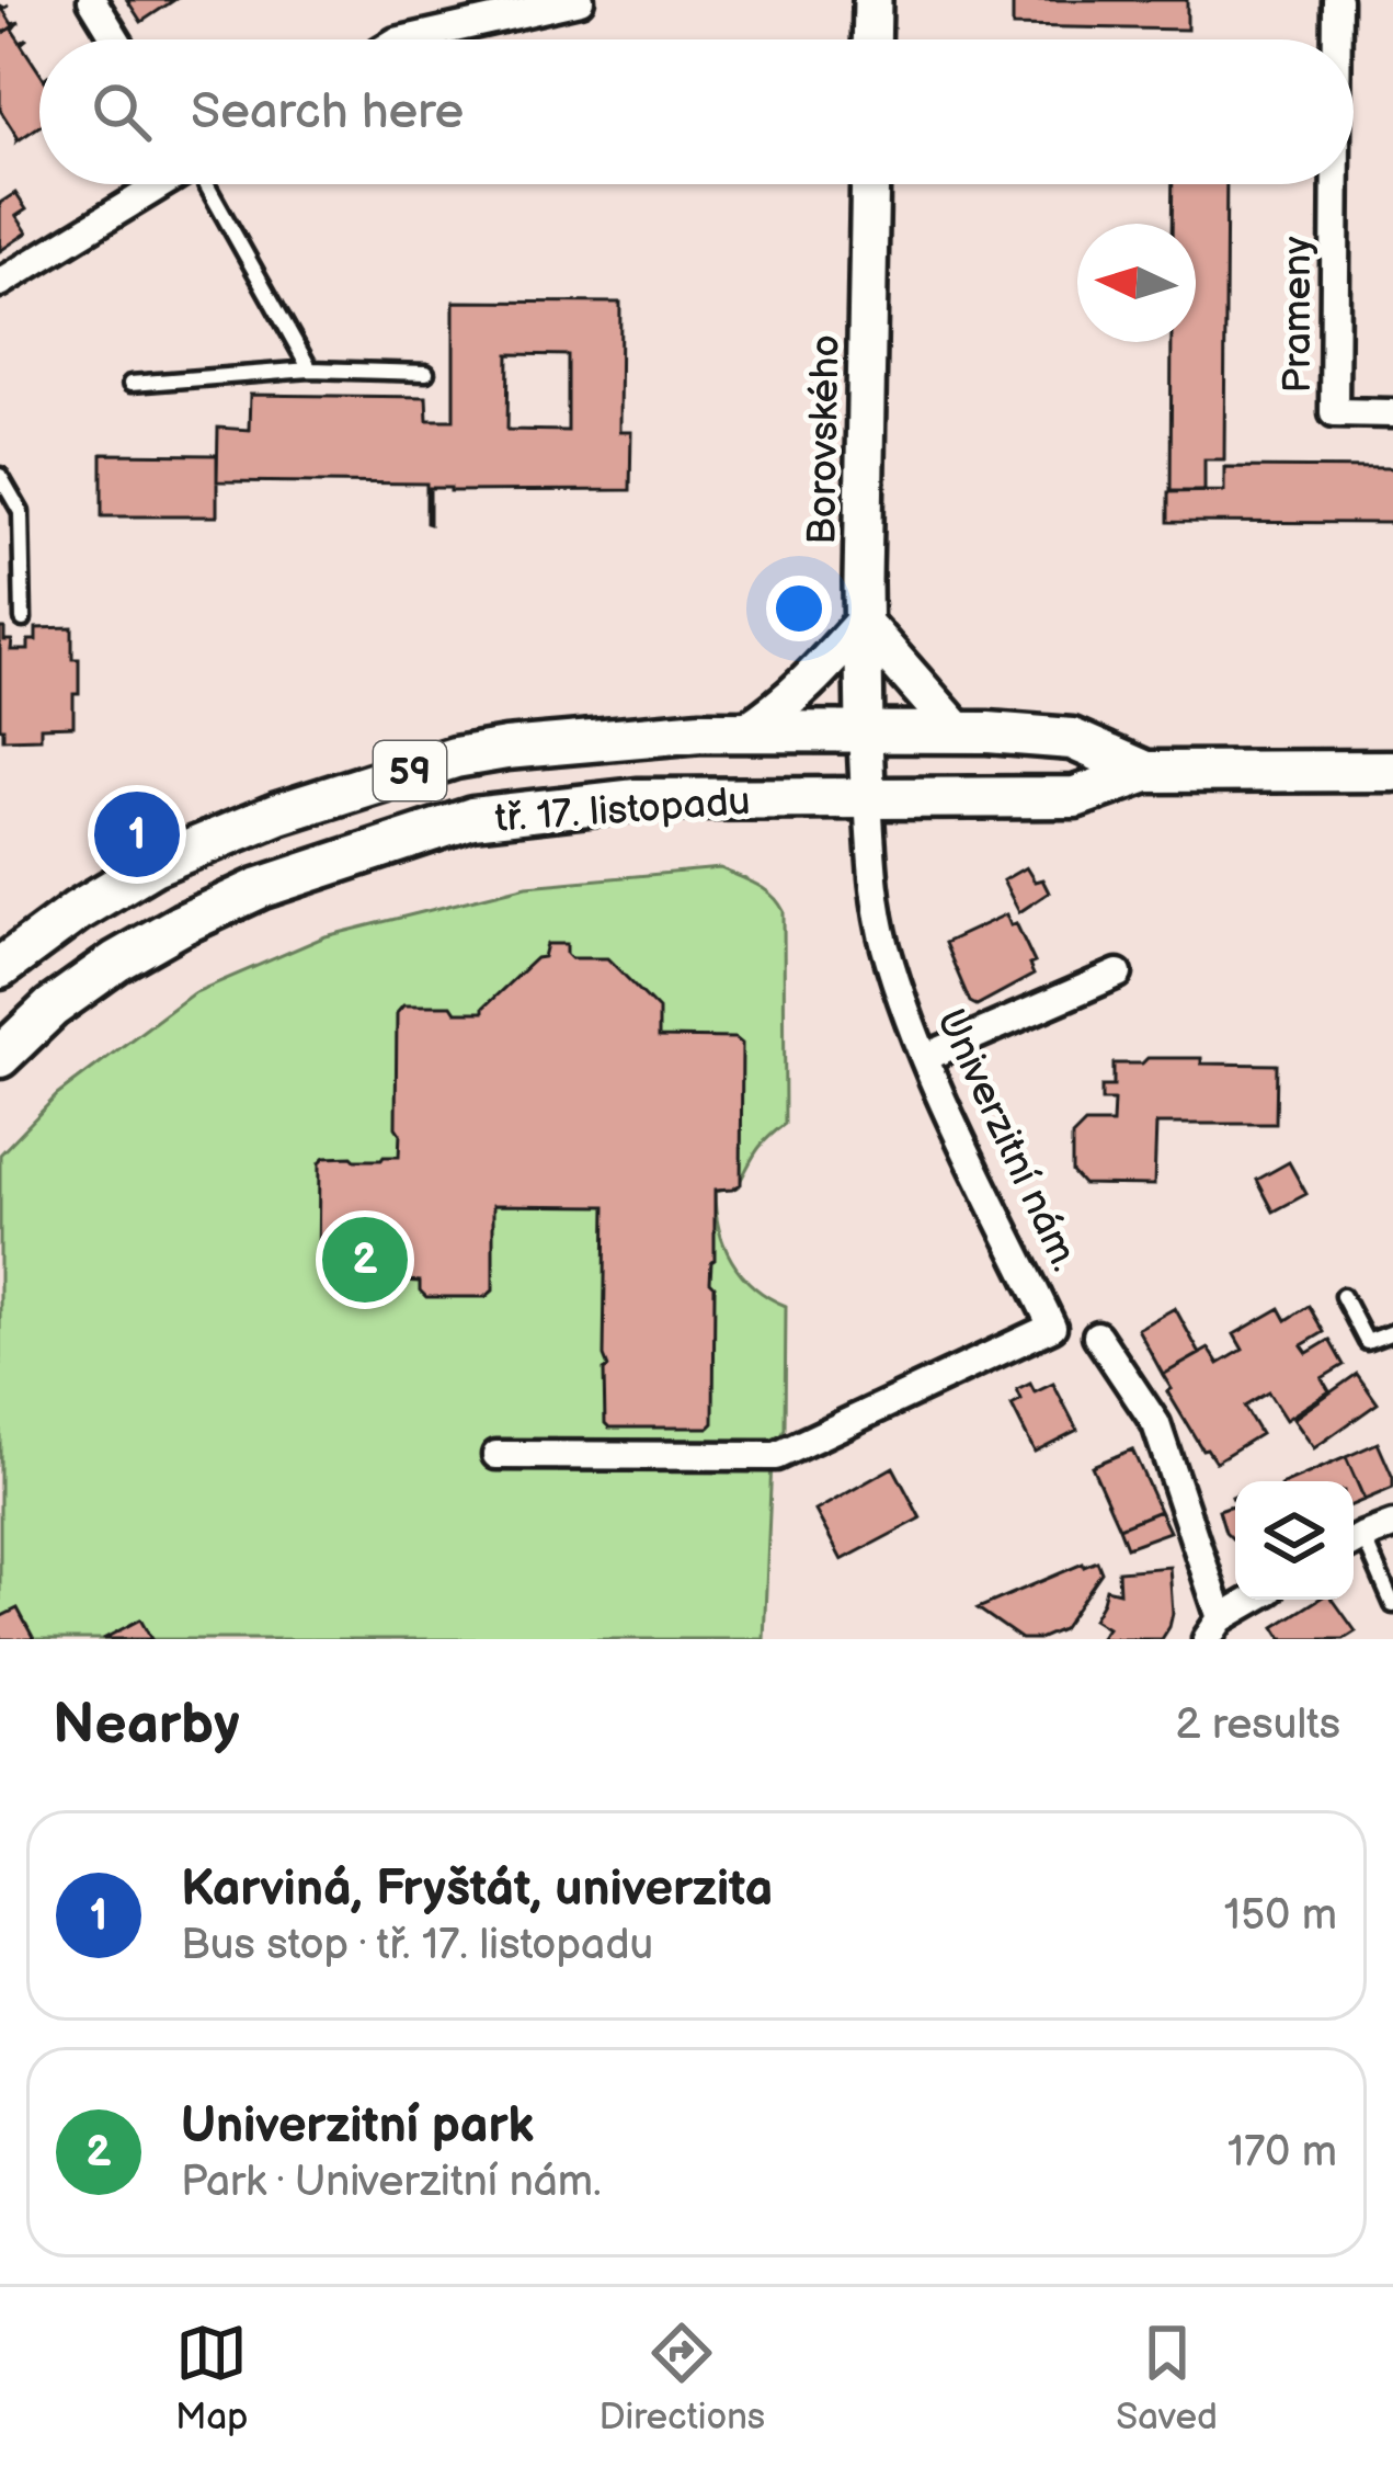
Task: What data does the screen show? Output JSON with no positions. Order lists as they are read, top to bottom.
{
  "streets": {
    "main road": ["Borovského", "59", "tř. 17. listopadu"],
    "street": ["Prameny", "Univerzitní nám."]
  },
  "crossings": [
    ["Borovského", "tř. 17. listopadu"],
    ["Borovského", "Univerzitní nám."],
    ["tř. 17. listopadu", "Univerzitní nám."]
  ],
  "north": "left",
  "page": {
    "search": "Search here",
    "pins": ["1", "2"],
    "heading": ["Nearby", "2 results"],
    "list": [
      {
        "mark": "1",
        "name": "Karviná, Fryštát, univerzita",
        "note": "Bus stop · tř. 17. listopadu",
        "value": "150 m"
      },
      {
        "mark": "2",
        "name": "Univerzitní park",
        "note": "Park · Univerzitní nám.",
        "value": "170 m"
      }
    ],
    "nav": ["Map", "Directions", "Saved"]
  }
}
